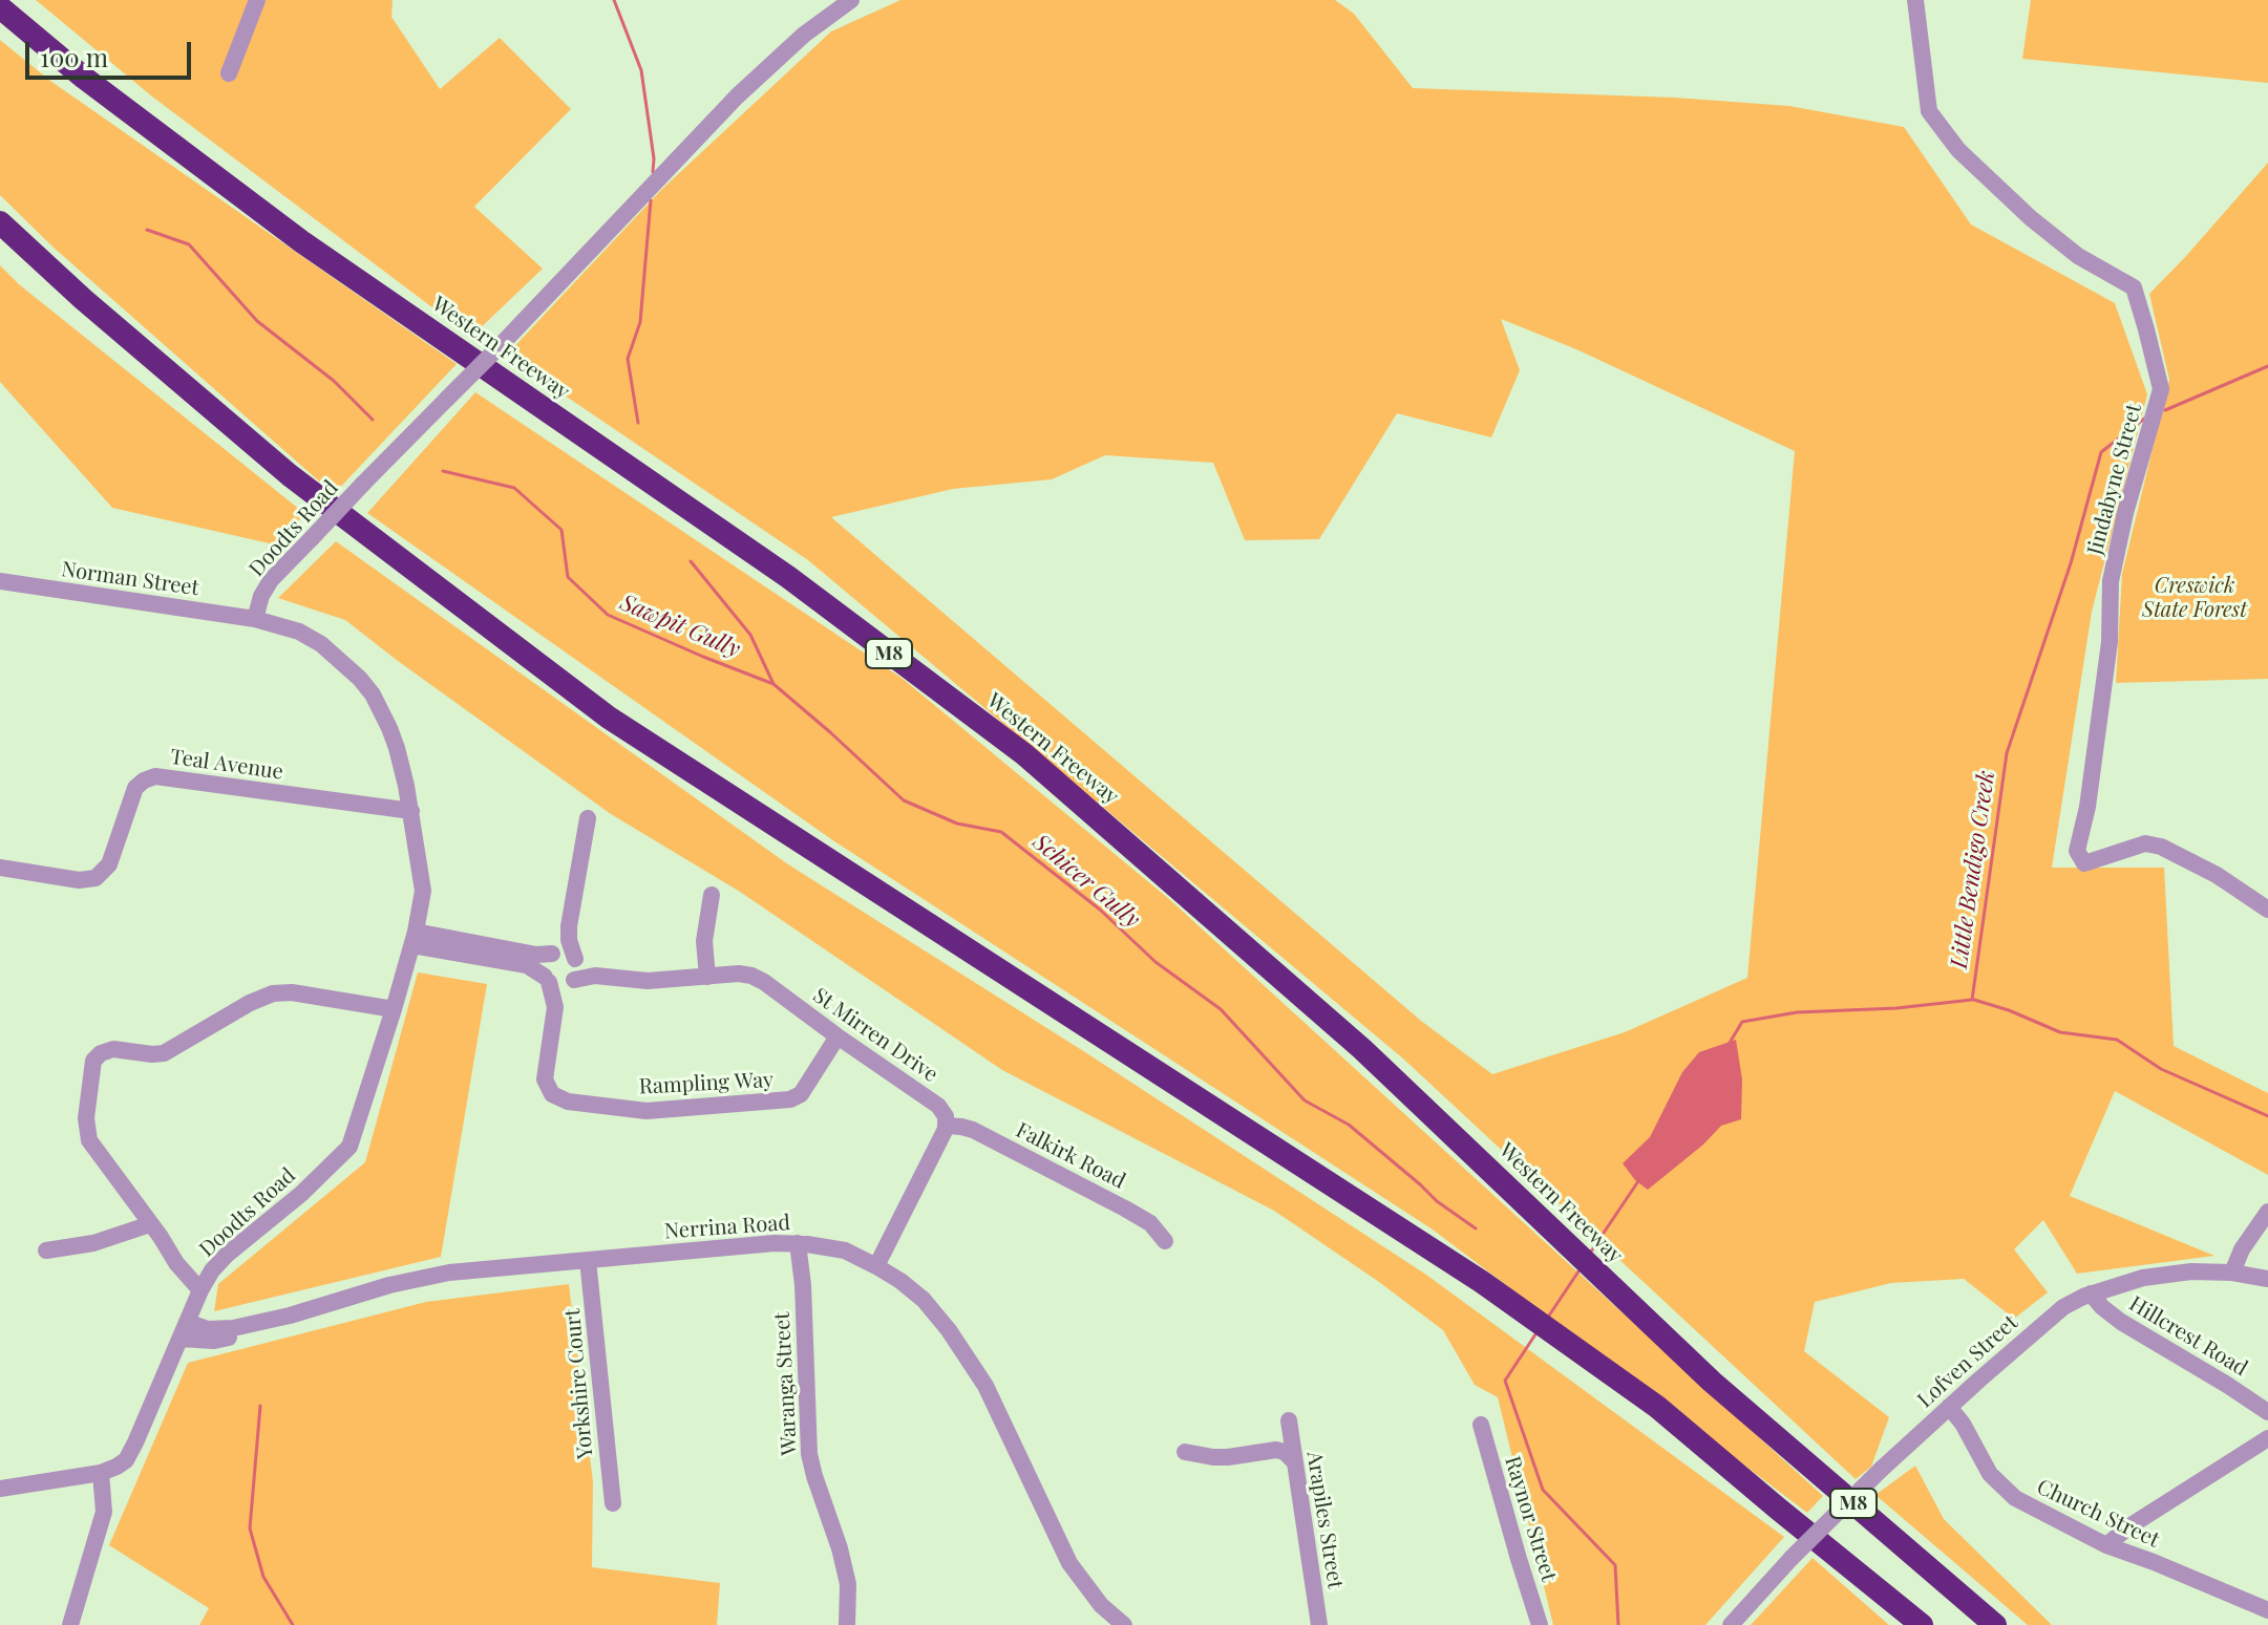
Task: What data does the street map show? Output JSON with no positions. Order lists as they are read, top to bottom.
{
  "streets": {
    "highway": ["Western Freeway", "M8"],
    "street": [
      "Jindabyne Street",
      "Doodts Road",
      "Norman Street",
      "Teal Avenue",
      "St Mirren Drive",
      "Rampling Way",
      "Falkirk Road",
      "Nerrina Road",
      "Hillcrest Road",
      "Lofven Street",
      "Yorkshire Court",
      "Waranga Street",
      "Church Street",
      "Raynor Street",
      "Arapiles Street"
    ]
  },
  "crossings": [
    ["Doodts Road", "Norman Street"],
    ["Doodts Road", "Teal Avenue"],
    ["Doodts Road", "Nerrina Road"],
    ["St Mirren Drive", "Rampling Way"],
    ["St Mirren Drive", "Falkirk Road"],
    ["Nerrina Road", "Yorkshire Court"],
    ["Nerrina Road", "Waranga Street"],
    ["Hillcrest Road", "Lofven Street"],
    ["Lofven Street", "Church Street"]
  ],
  "water": ["Sawpit Gully", "Little Bendigo Creek", "Schicer Gully"],
  "parks": ["Creswick State Forest"],
  "scale_bar": "100 m"
}
